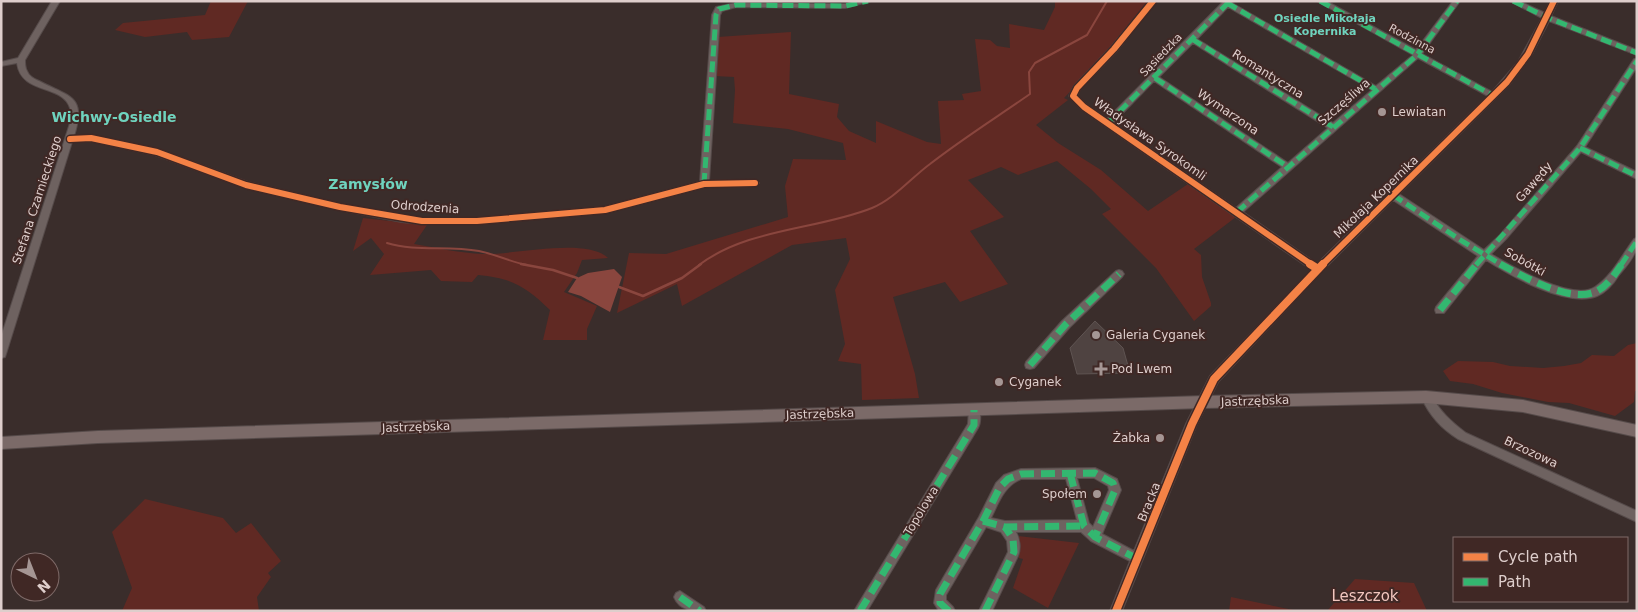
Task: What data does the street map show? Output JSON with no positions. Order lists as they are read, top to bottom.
{
  "streets": {
    "main road": ["Jastrzębska"],
    "street": [
      "Rodzinna",
      "Sąsiedzka",
      "Romantyczna",
      "Szczęśliwa",
      "Wymarzona",
      "Władysława Syrokomli",
      "Gawędy",
      "Mikołaja Kopernika",
      "Stefana Czarnieckiego",
      "Odrodzenia",
      "Sobótki",
      "Brzozowa",
      "Bracka",
      "Topolowa"
    ]
  },
  "crossings": [
    ["Rodzinna", "Szczęśliwa"],
    ["Rodzinna", "Mikołaja Kopernika"],
    ["Sąsiedzka", "Romantyczna"],
    ["Sąsiedzka", "Wymarzona"],
    ["Sąsiedzka", "Władysława Syrokomli"],
    ["Romantyczna", "Szczęśliwa"],
    ["Szczęśliwa", "Wymarzona"],
    ["Szczęśliwa", "Władysława Syrokomli"],
    ["Władysława Syrokomli", "Mikołaja Kopernika"],
    ["Gawędy", "Sobótki"],
    ["Mikołaja Kopernika", "Sobótki"],
    ["Mikołaja Kopernika", "Jastrzębska"],
    ["Mikołaja Kopernika", "Bracka"],
    ["Stefana Czarnieckiego", "Odrodzenia"],
    ["Jastrzębska", "Brzozowa"],
    ["Jastrzębska", "Bracka"],
    ["Jastrzębska", "Topolowa"]
  ],
  "districts": ["Osiedle Mikołaja Kopernika", "Wichwy-Osiedle", "Zamysłów"],
  "parks": ["Leszczok"],
  "places": {
    "other": [
      "Lewiatan",
      "Galeria Cyganek",
      "Cyganek",
      "Żabka",
      "Społem"
    ],
    "health": ["Pod Lwem"]
  },
  "legend": ["Cycle path", "Path"],
  "north": "bottom right"
}
